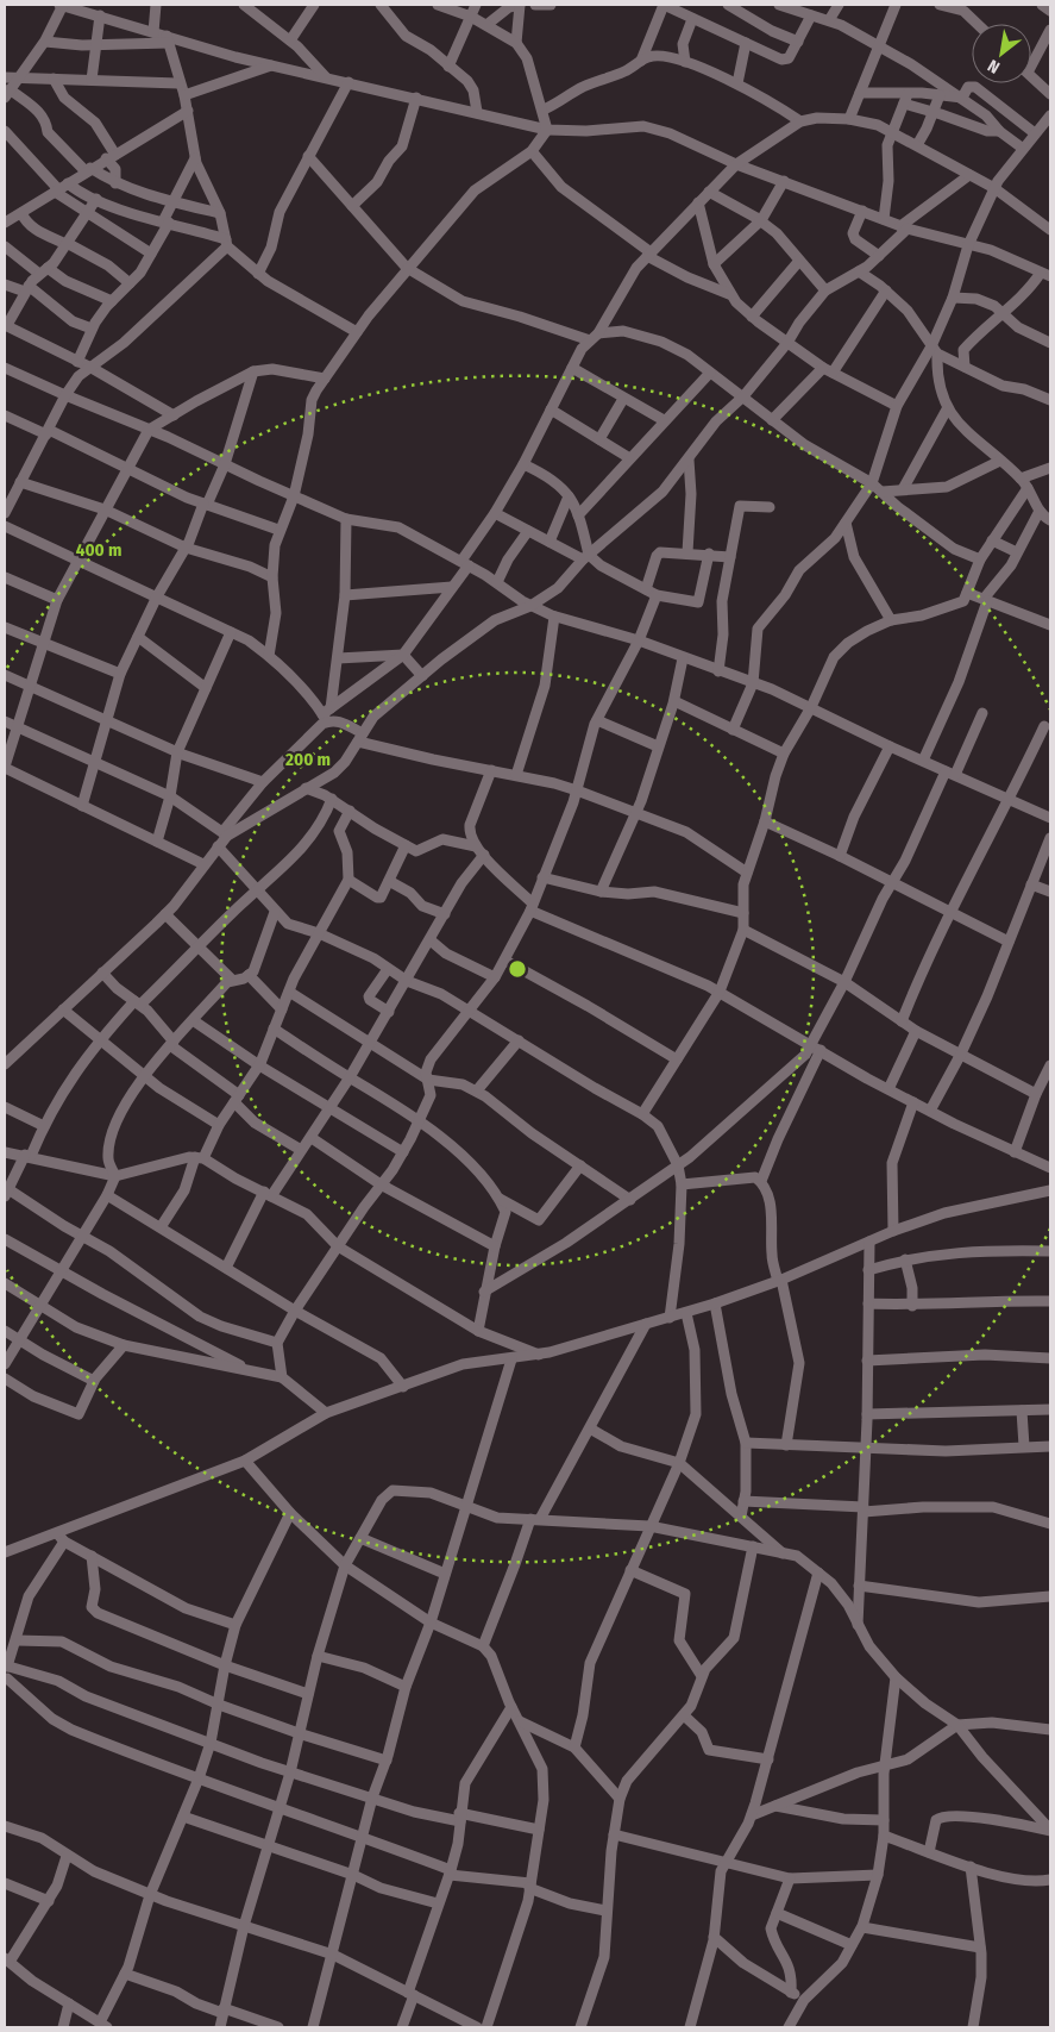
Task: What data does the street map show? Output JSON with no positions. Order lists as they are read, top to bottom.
{
  "north": "bottom left",
  "rings": ["400 m", "200 m"]
}
